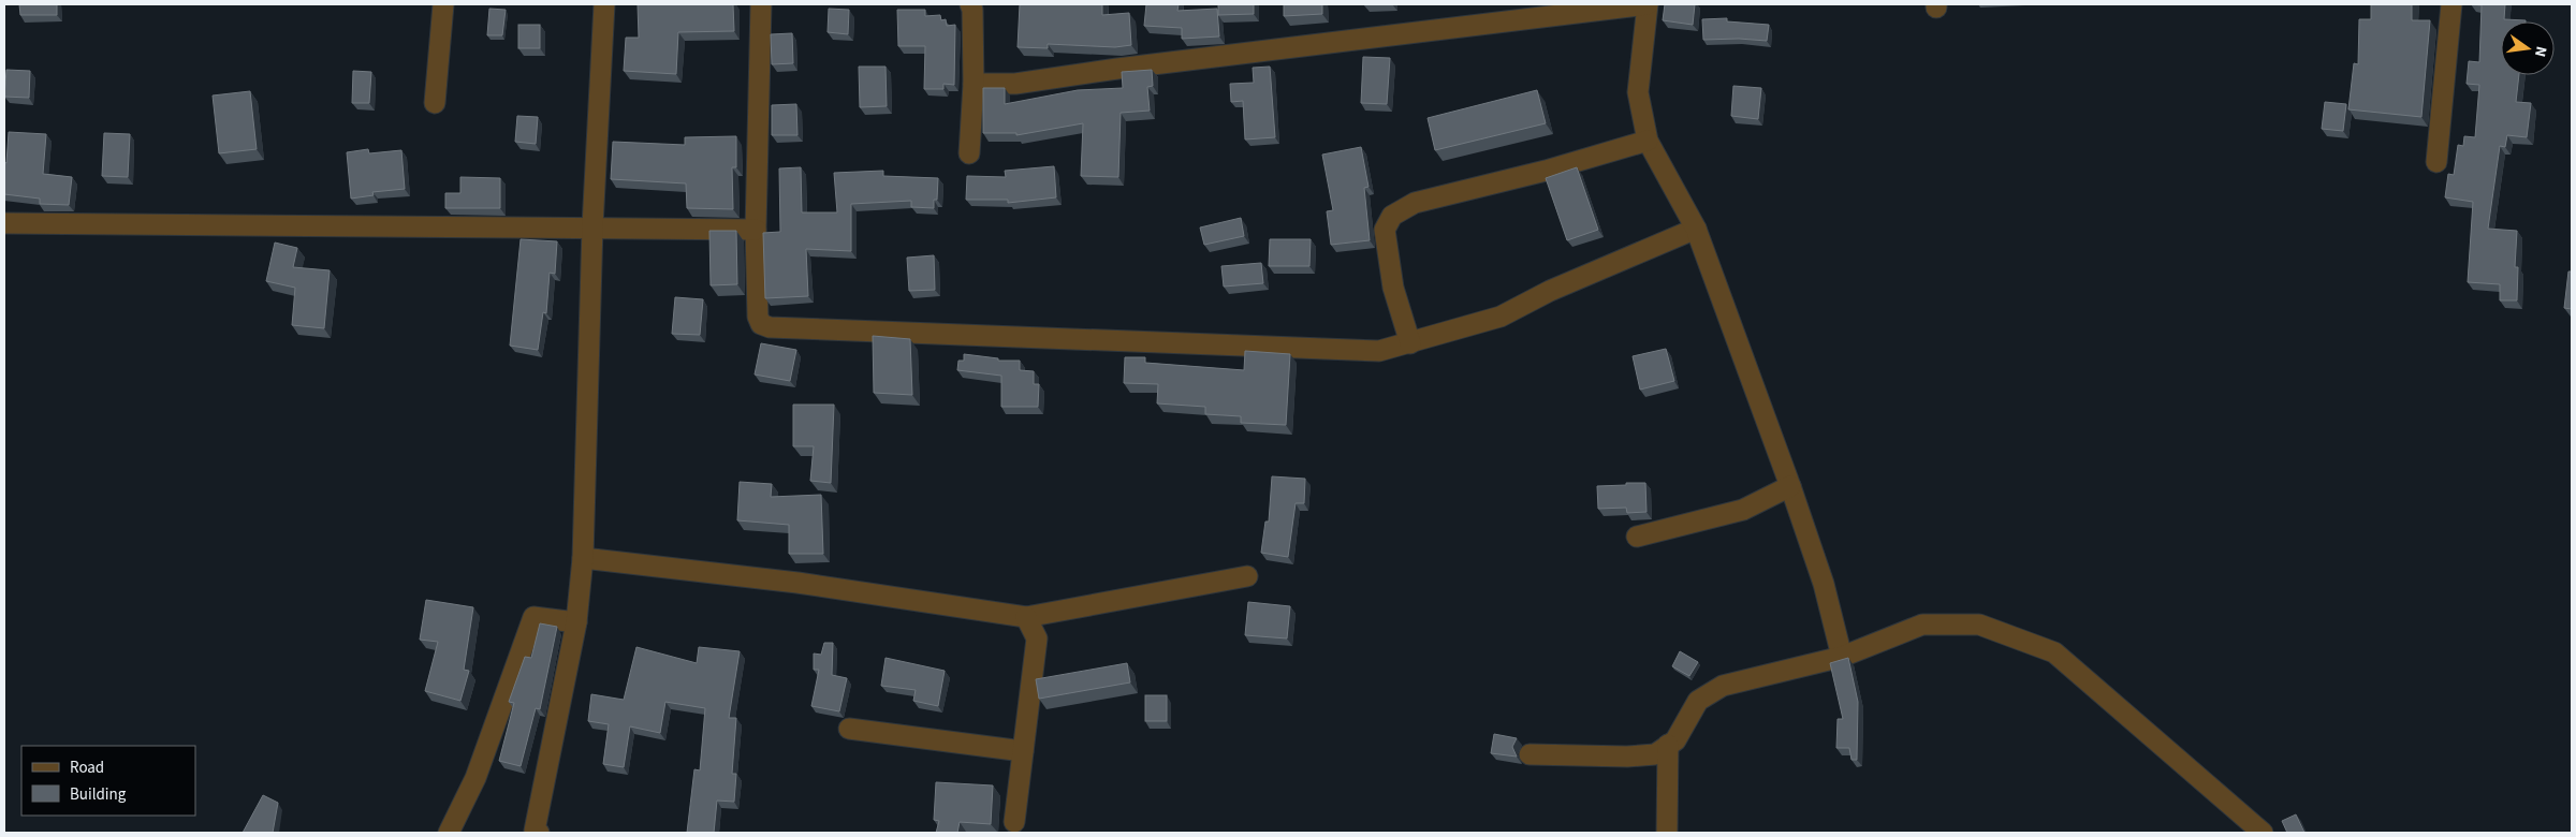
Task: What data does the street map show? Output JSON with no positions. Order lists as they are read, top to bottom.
{
  "legend": ["Road", "Building"],
  "north": "right"
}
